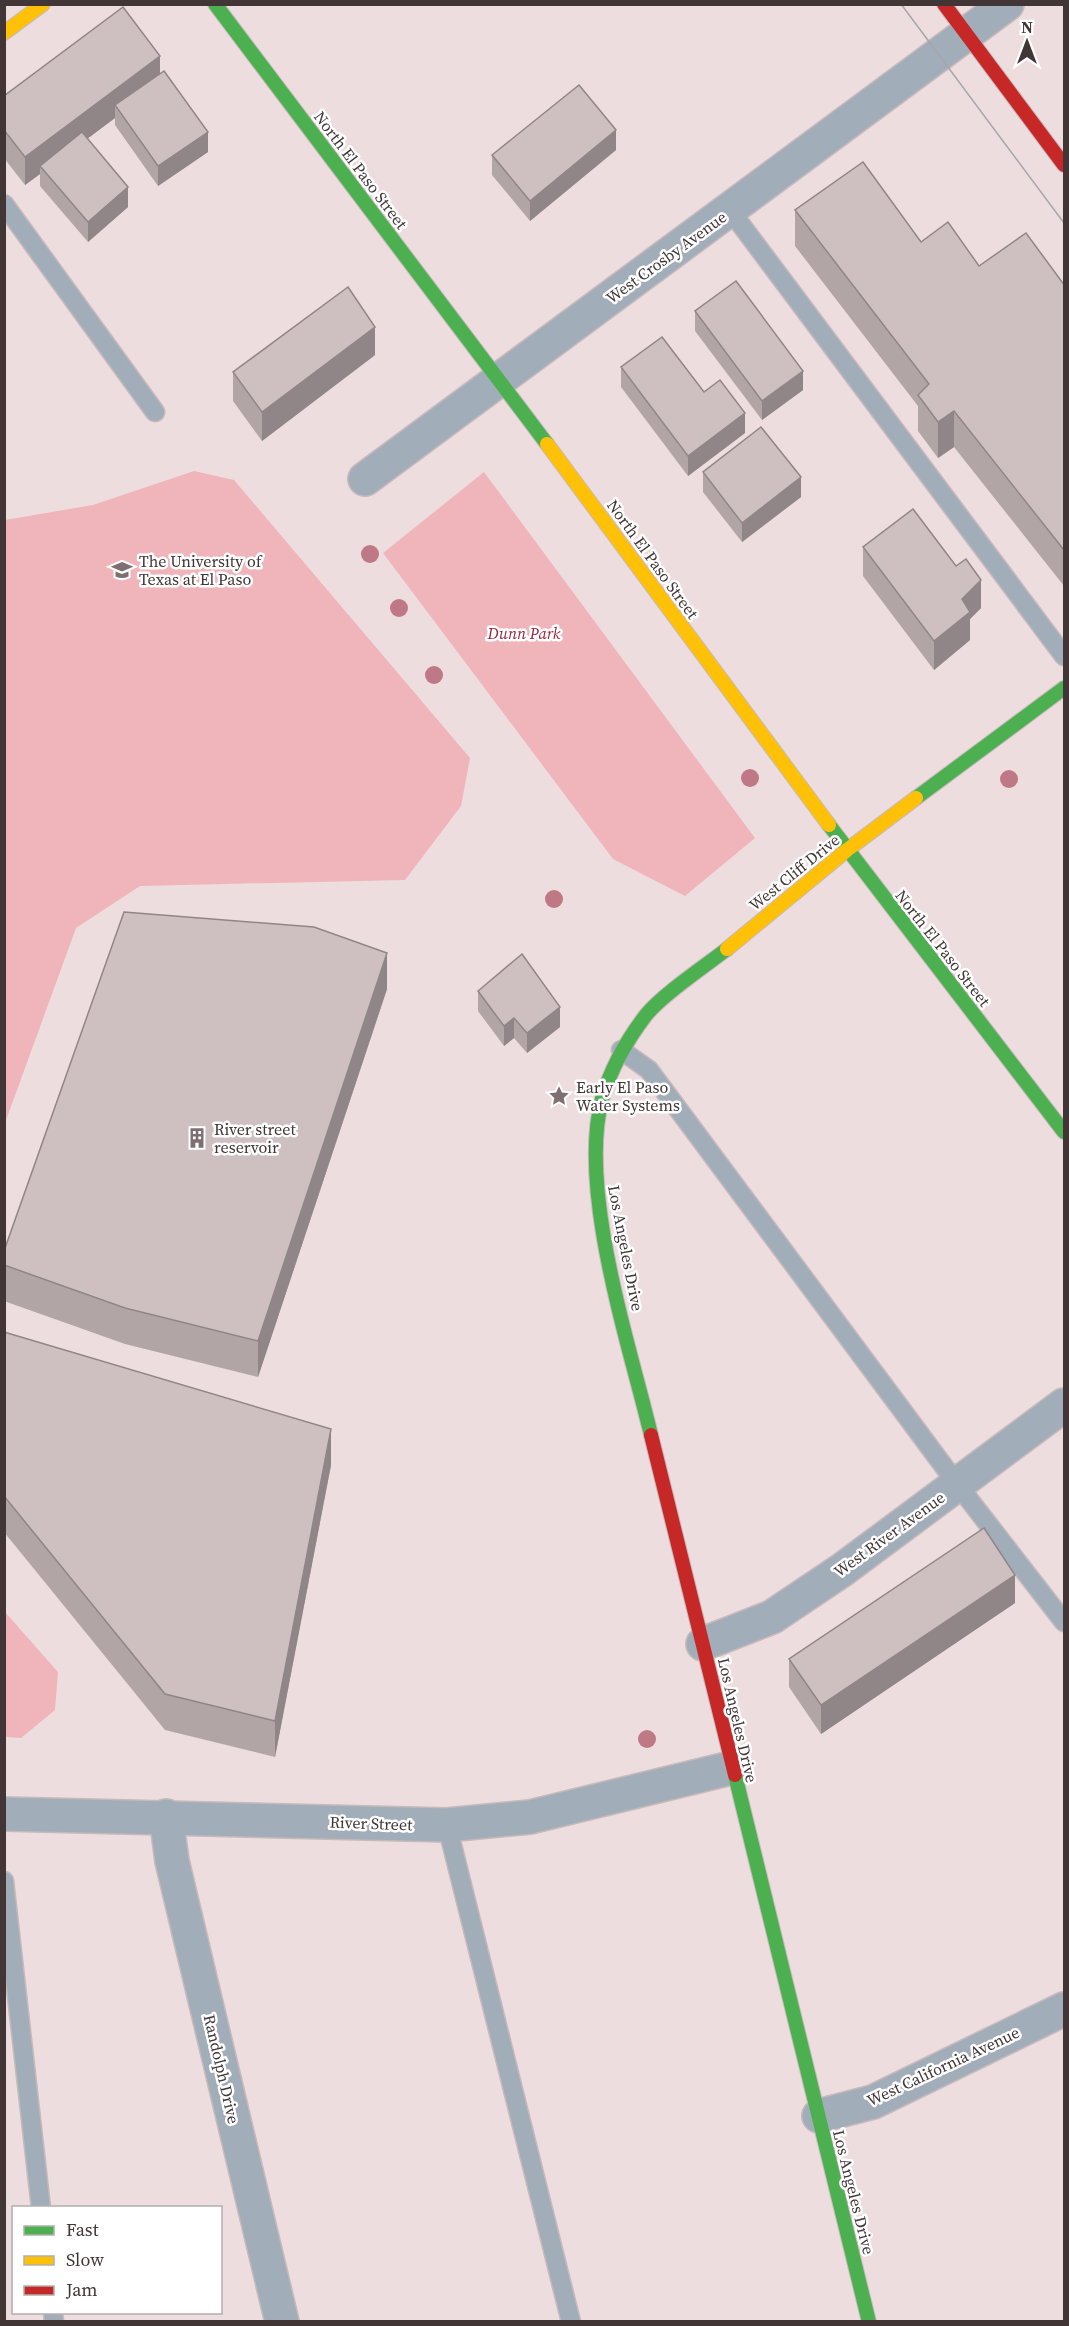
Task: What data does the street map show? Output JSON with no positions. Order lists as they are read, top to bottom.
{
  "streets": {
    "street": [
      "North El Paso Street",
      "West Crosby Avenue",
      "West Cliff Drive",
      "Los Angeles Drive",
      "West River Avenue",
      "River Street",
      "West California Avenue",
      "Randolph Drive"
    ]
  },
  "crossings": [
    ["North El Paso Street", "West Crosby Avenue"],
    ["North El Paso Street", "West Cliff Drive"],
    ["West Cliff Drive", "Los Angeles Drive"],
    ["Los Angeles Drive", "West River Avenue"],
    ["Los Angeles Drive", "River Street"],
    ["Los Angeles Drive", "West California Avenue"],
    ["River Street", "Randolph Drive"]
  ],
  "parks": ["Dunn Park"],
  "places": {
    "school or university": ["The University of Texas at El Paso"],
    "place": ["Early El Paso Water Systems"],
    "building": ["River street reservoir"]
  },
  "legend": ["Fast", "Slow", "Jam"],
  "north": "top"
}
